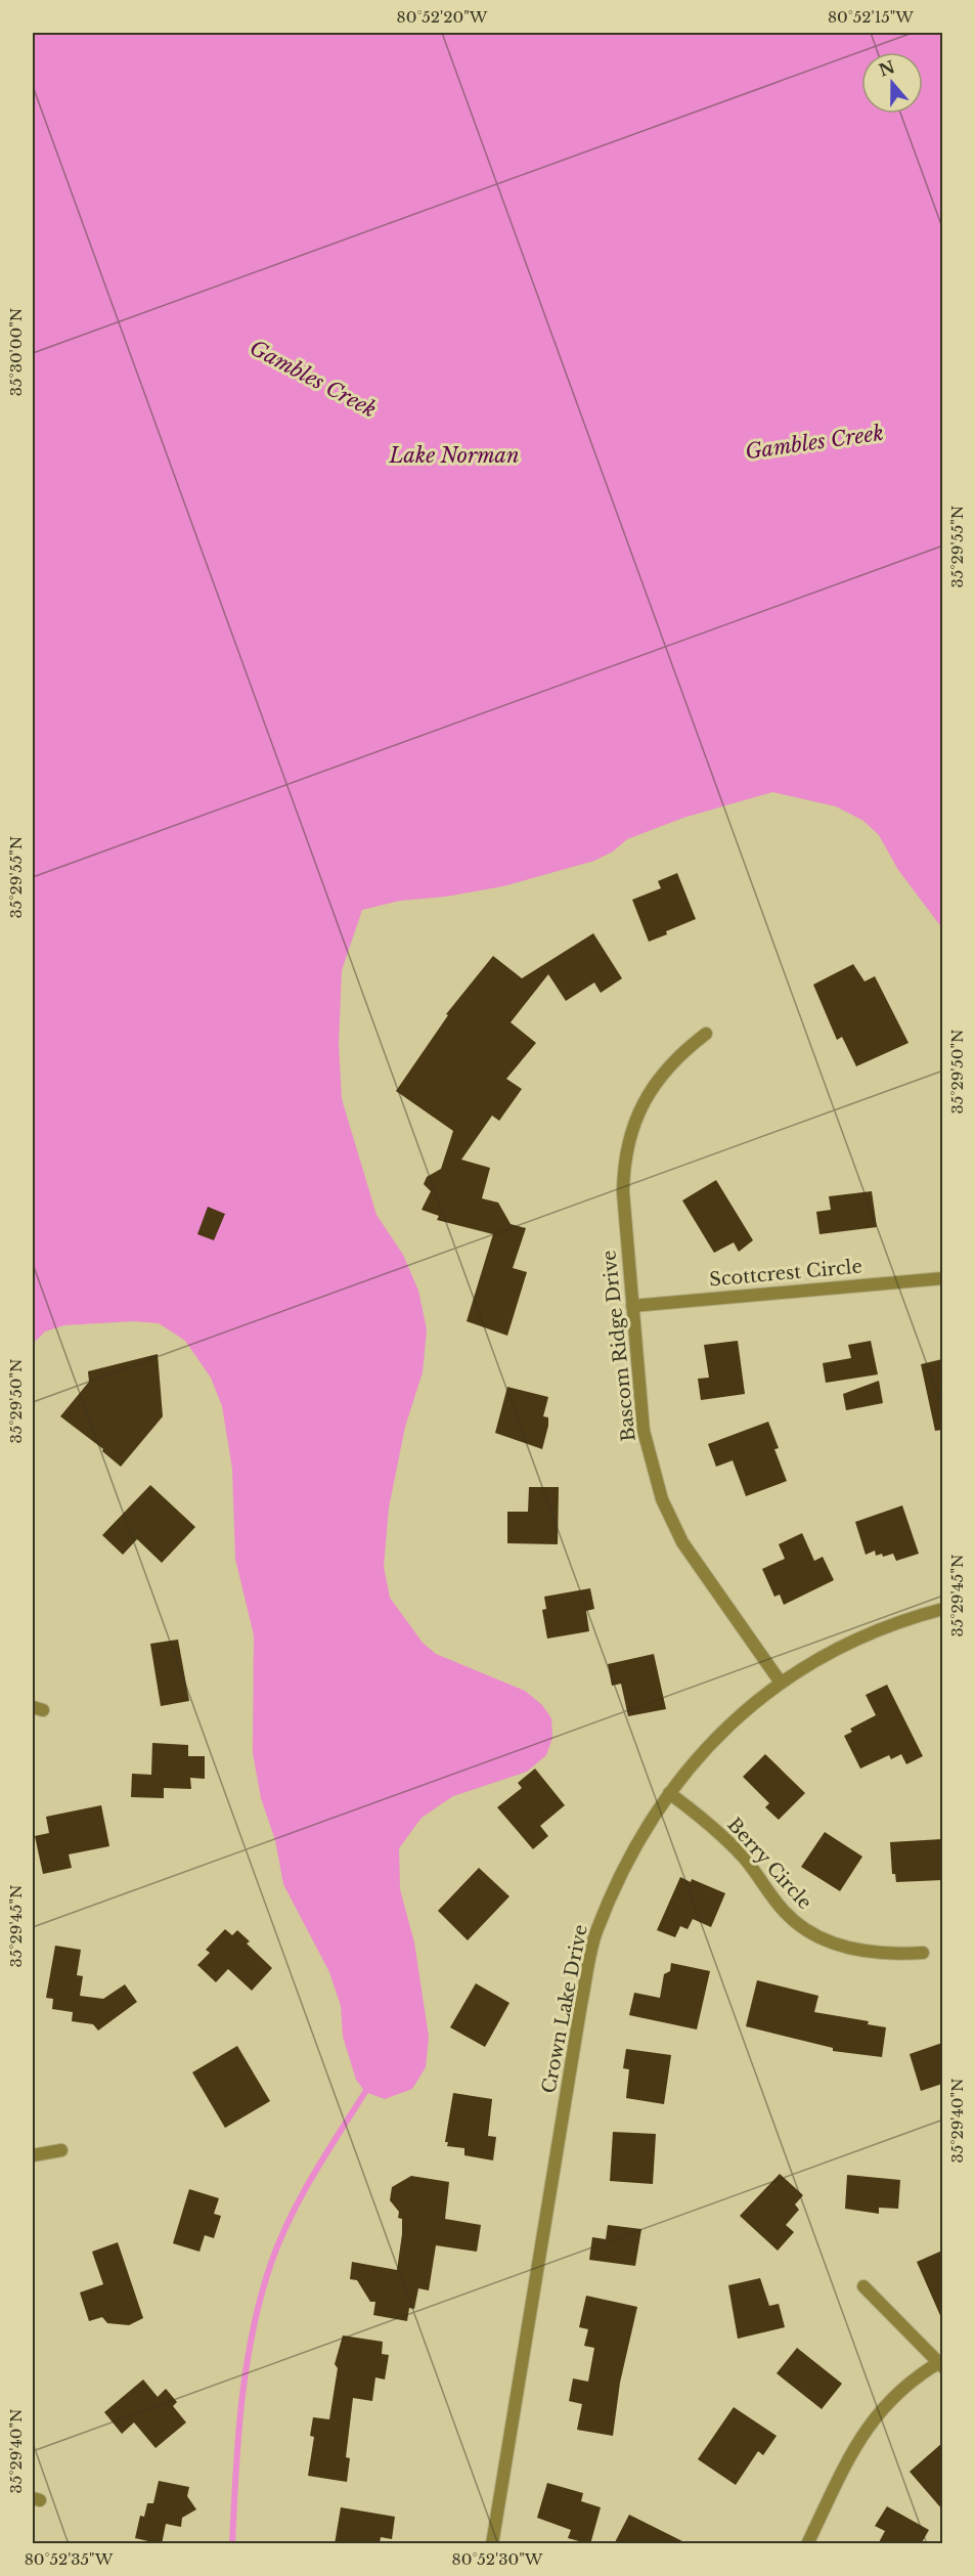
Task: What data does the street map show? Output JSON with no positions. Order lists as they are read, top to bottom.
{
  "streets": {
    "street": [
      "Scottcrest Circle",
      "Bascom Ridge Drive",
      "Berry Circle",
      "Crown Lake Drive"
    ]
  },
  "crossings": [
    ["Scottcrest Circle", "Bascom Ridge Drive"],
    ["Bascom Ridge Drive", "Crown Lake Drive"],
    ["Berry Circle", "Crown Lake Drive"]
  ],
  "water": ["Gambles Creek", "Lake Norman"],
  "north": "top",
  "coordinates": [
    "80°52'20\"W",
    "80°52'15\"W",
    "35°30'00\"N",
    "35°29'55\"N",
    "35°29'50\"N",
    "35°29'45\"N",
    "35°29'40\"N",
    "80°52'35\"W",
    "80°52'30\"W"
  ]
}
